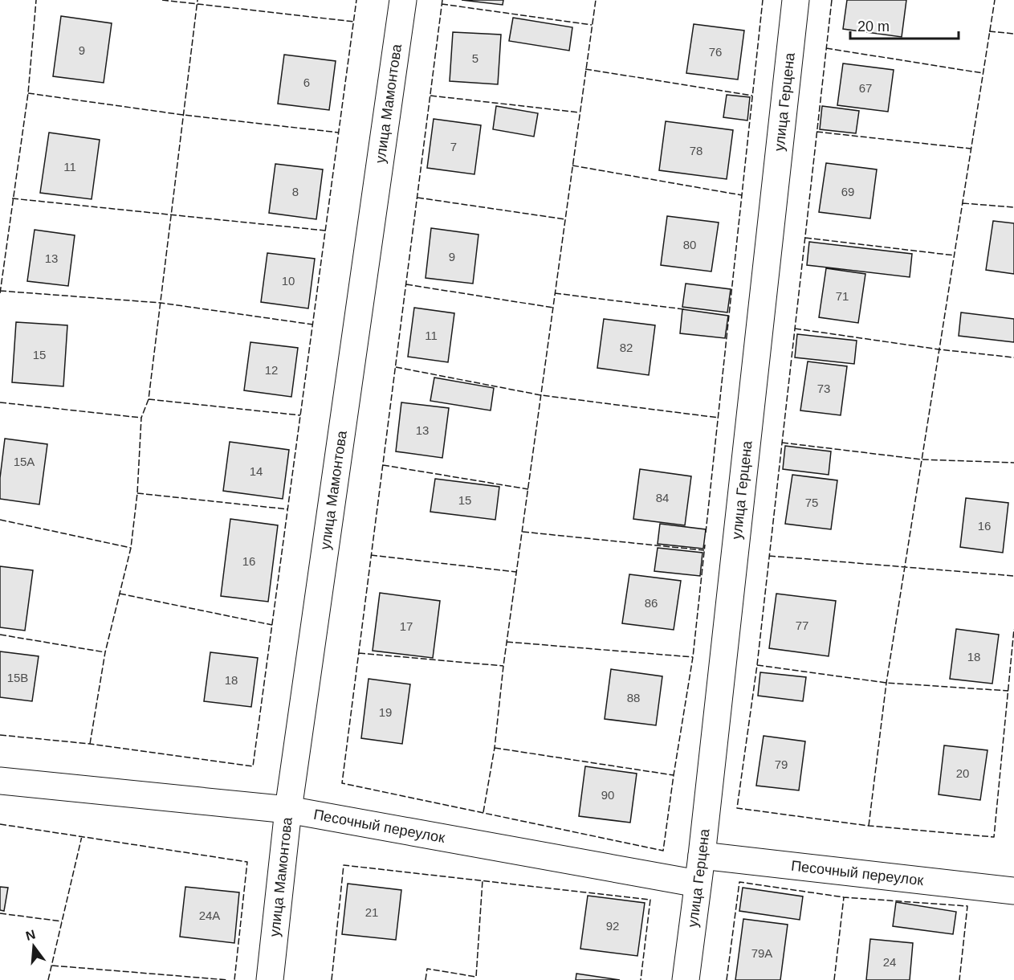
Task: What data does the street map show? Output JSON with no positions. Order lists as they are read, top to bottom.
{
  "streets": {
    "street": ["улица Герцена", "улица Мамонтова", "Песочный переулок"]
  },
  "crossings": [
    ["улица Герцена", "Песочный переулок"],
    ["улица Мамонтова", "Песочный переулок"]
  ],
  "house_numbers": [
    "9",
    "76",
    "5",
    "6",
    "67",
    "7",
    "78",
    "11",
    "8",
    "69",
    "80",
    "9",
    "13",
    "10",
    "71",
    "11",
    "82",
    "15",
    "12",
    "73",
    "13",
    "15А",
    "14",
    "84",
    "15",
    "75",
    "16",
    "16",
    "86",
    "77",
    "17",
    "18",
    "15В",
    "18",
    "88",
    "19",
    "79",
    "20",
    "90",
    "21",
    "24А",
    "92",
    "79А",
    "24"
  ],
  "scale_bar": "20 m",
  "north": "top"
}
